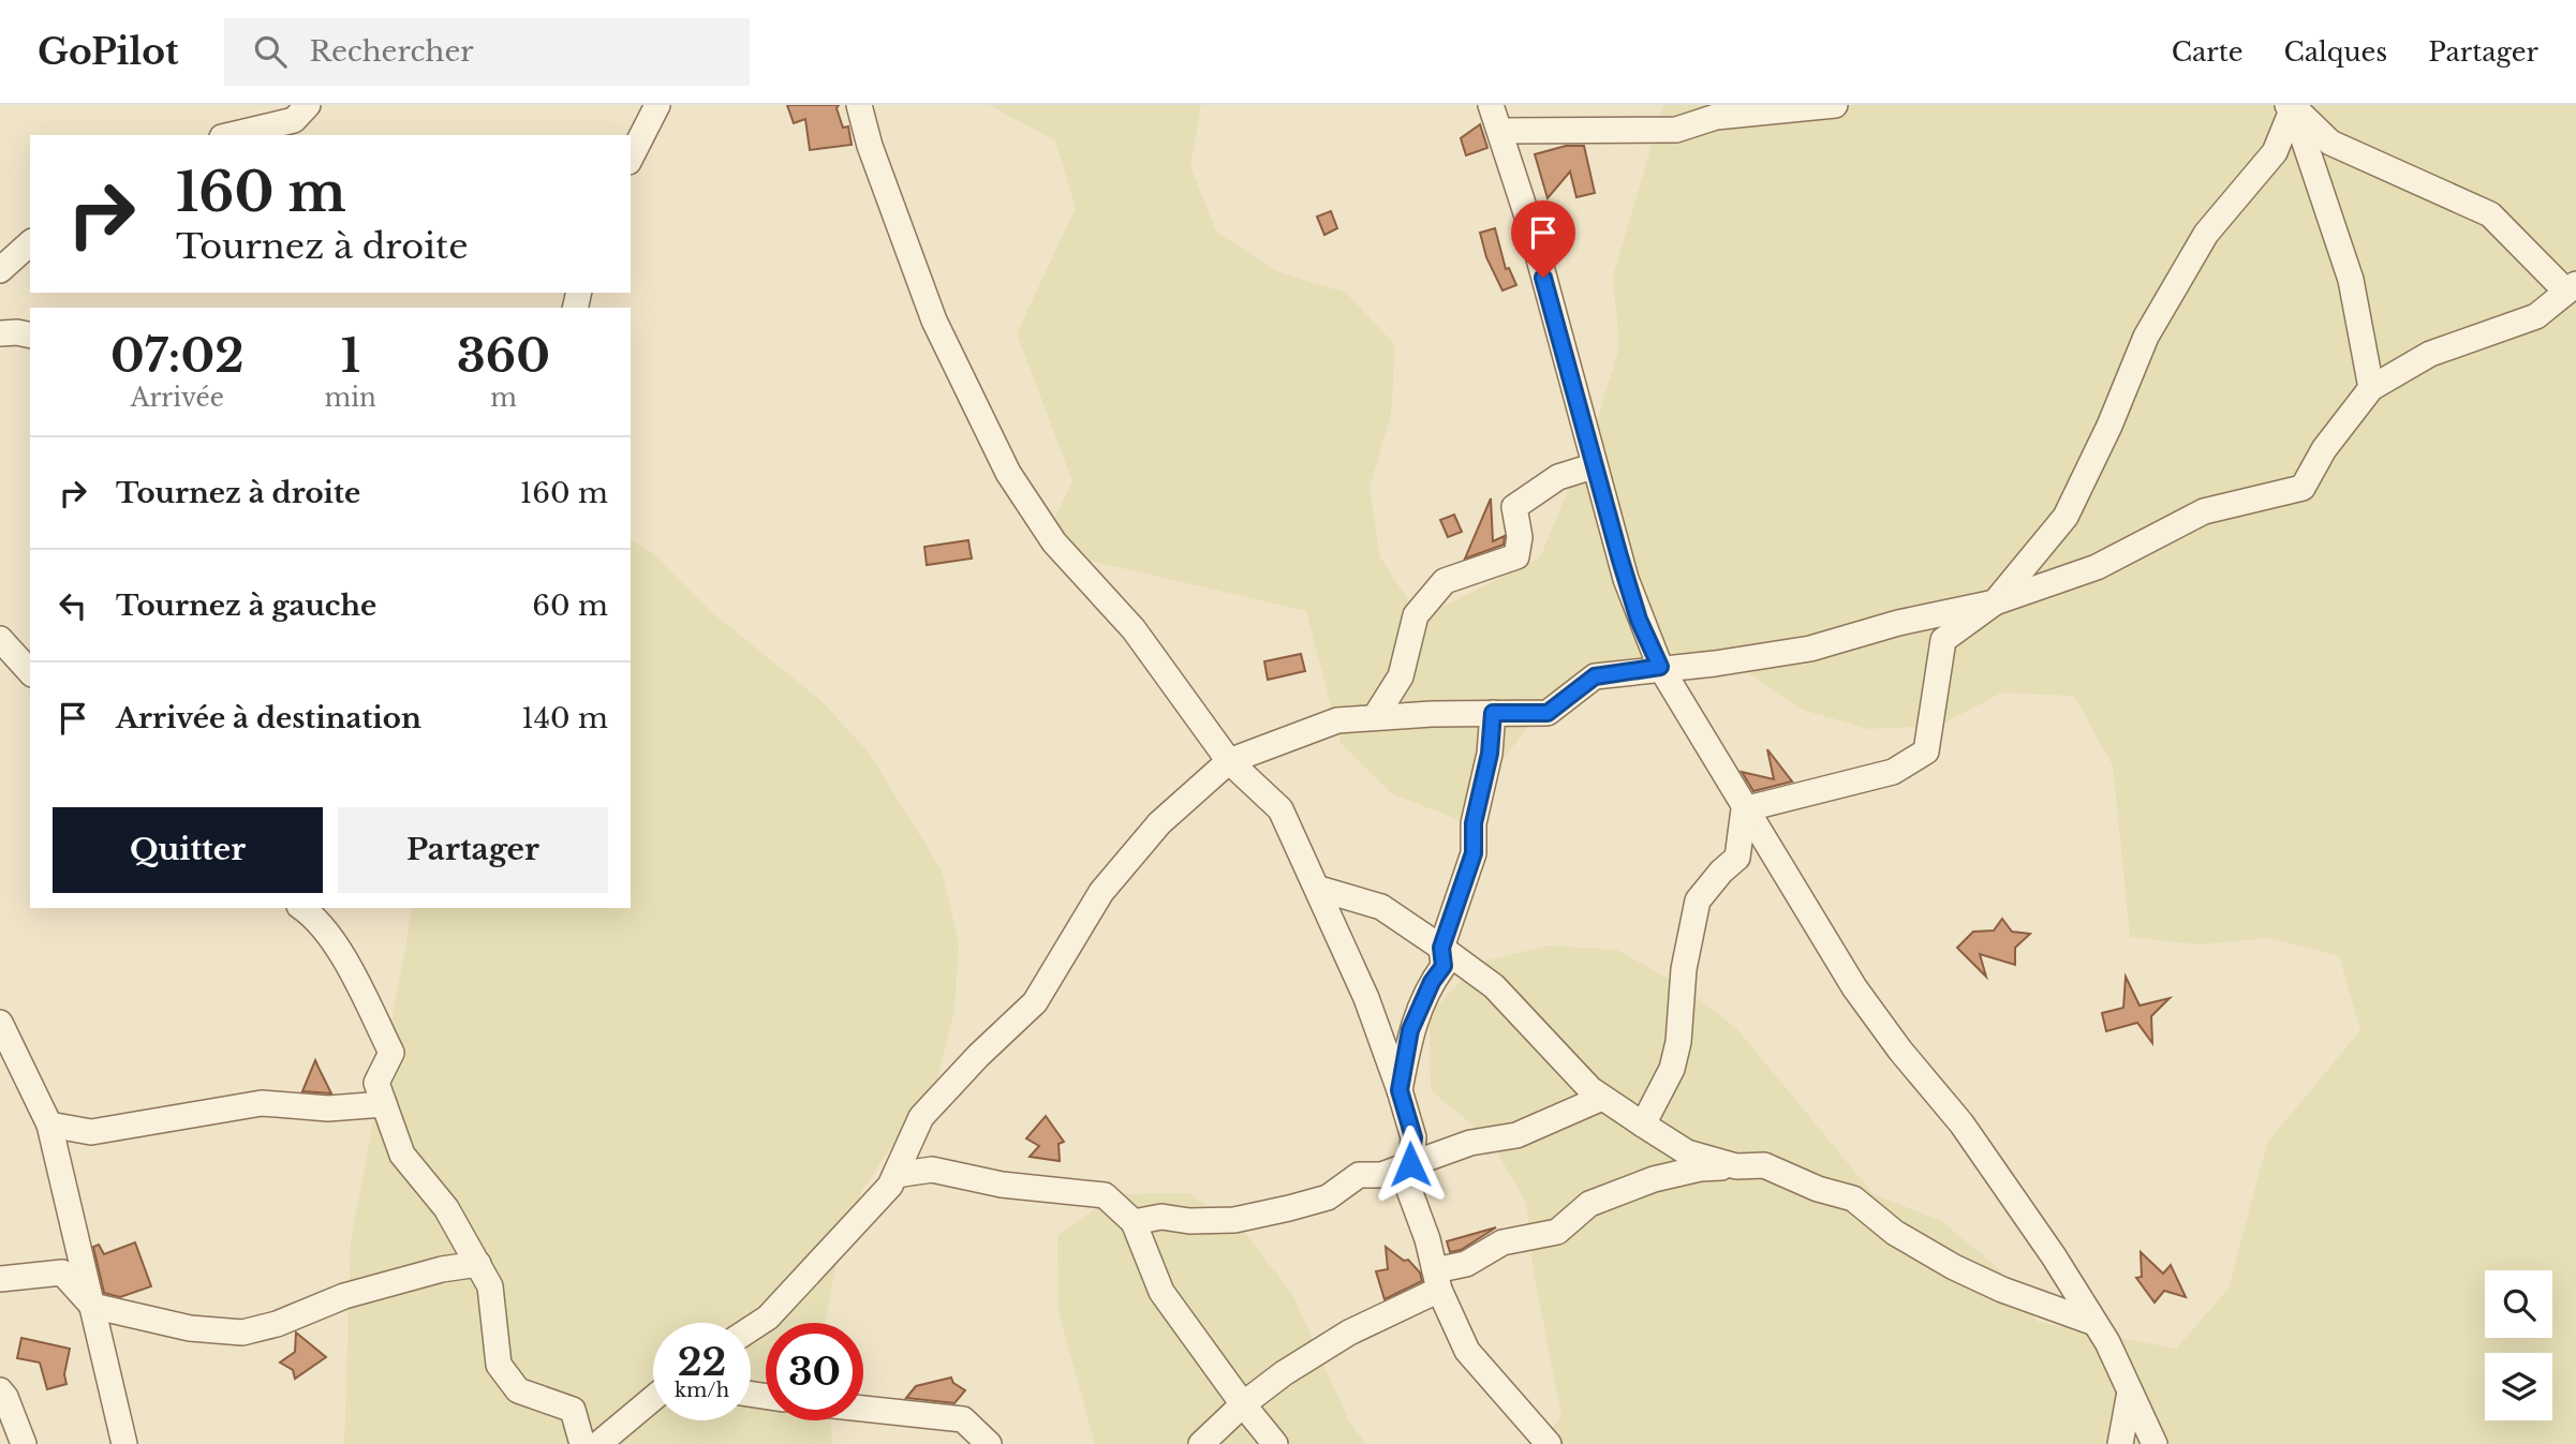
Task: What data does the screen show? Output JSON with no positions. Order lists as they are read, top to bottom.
{
  "page": {
    "header": "GoPilot",
    "search": "Rechercher",
    "nav": ["Carte", "Calques", "Partager"],
    "turn": ["160 m", "Tournez à droite"],
    "eta": [
      "07:02",
      "Arrivée",
      "1",
      "min",
      "360",
      "m"
    ],
    "list": [
      {
        "name": "Tournez à droite",
        "value": "160 m"
      },
      {
        "name": "Tournez à gauche",
        "value": "60 m"
      },
      {
        "name": "Arrivée à destination",
        "value": "140 m"
      }
    ],
    "buttons": ["Quitter", "Partager"],
    "speed": "22 km/h",
    "limit": "30"
  }
}
